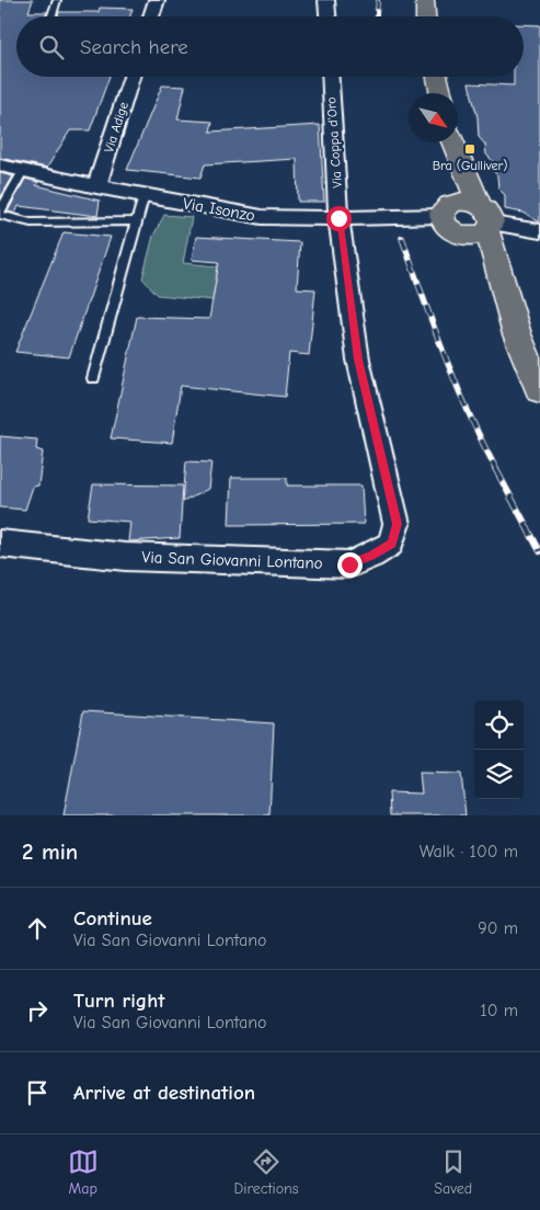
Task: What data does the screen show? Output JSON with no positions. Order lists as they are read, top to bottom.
{
  "streets": {
    "street": [
      "Via Adige",
      "Via Coppa d'Oro",
      "Via Isonzo",
      "Via San Giovanni Lontano"
    ]
  },
  "crossings": [
    ["Via Adige", "Via Isonzo"],
    ["Via Coppa d'Oro", "Via Isonzo"],
    ["Via Coppa d'Oro", "Via San Giovanni Lontano"],
    ["Via Isonzo", "Via San Giovanni Lontano"]
  ],
  "places": {
    "transit": ["Bra (Gulliver)"]
  },
  "north": "bottom right",
  "page": {
    "search": "Search here",
    "heading": ["2 min", "Walk · 100 m"],
    "list": [
      ["Continue", "Via San Giovanni Lontano", "90 m"],
      ["Turn right", "Via San Giovanni Lontano", "10 m"],
      "Arrive at destination"
    ],
    "nav": ["Map", "Directions", "Saved"]
  }
}
